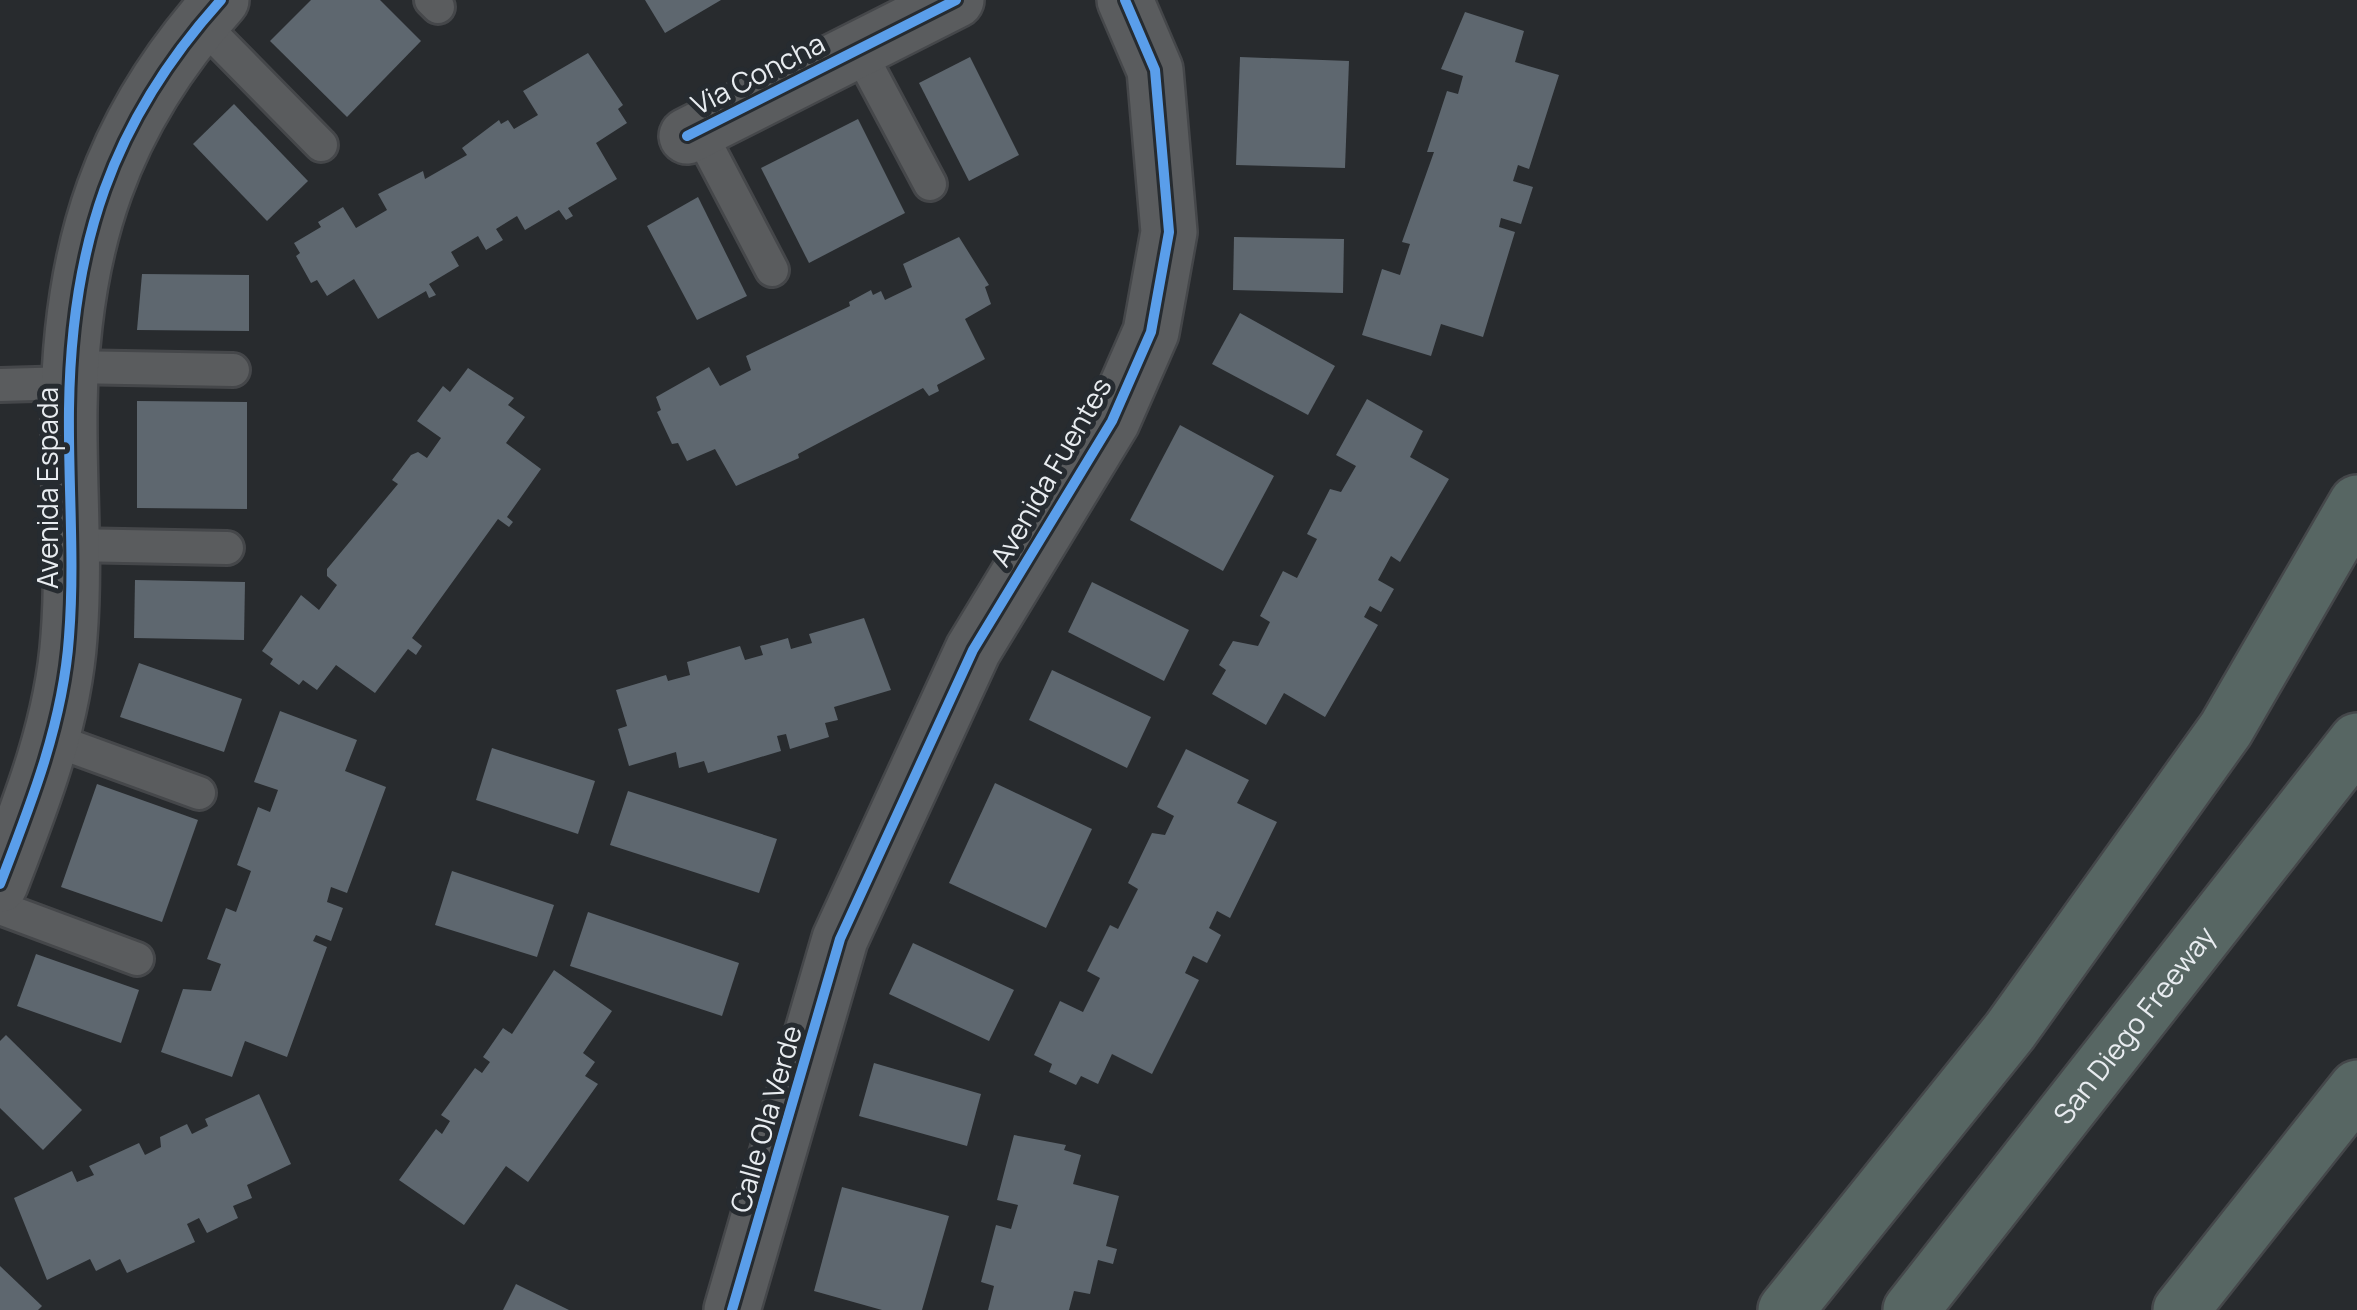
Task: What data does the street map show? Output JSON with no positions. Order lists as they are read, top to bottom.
{
  "streets": {
    "highway": ["San Diego Freeway"],
    "street": [
      "Via Concha",
      "Avenida Fuentes",
      "Avenida Espada",
      "Calle Ola Verde"
    ]
  },
  "crossings": [
    ["Avenida Fuentes", "Calle Ola Verde"]
  ]
}
